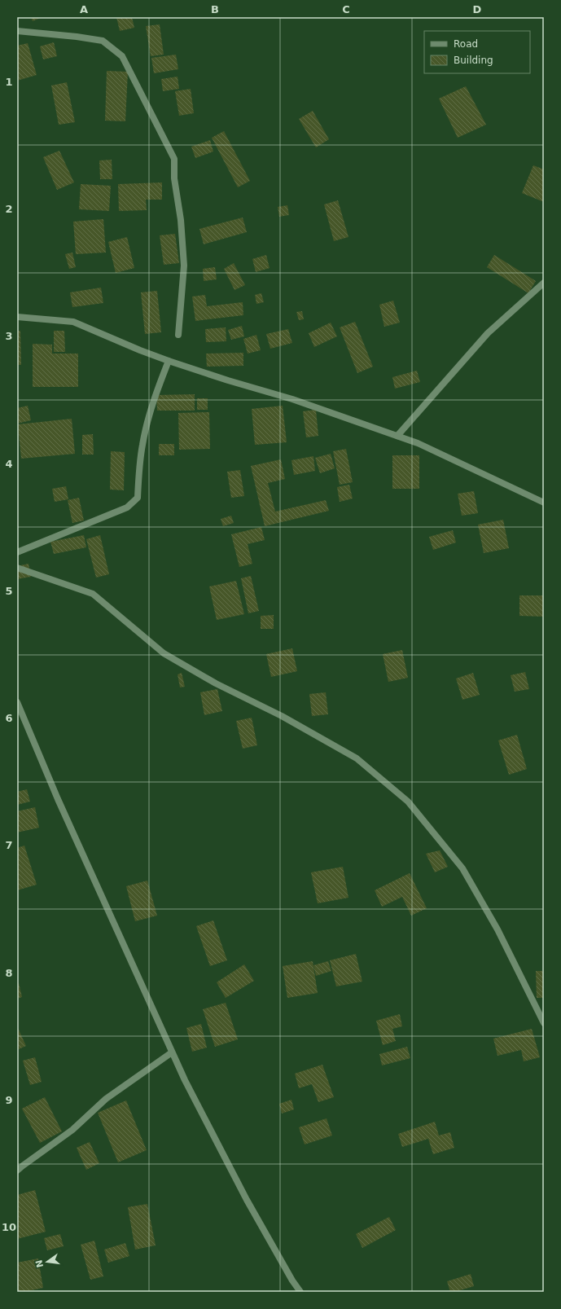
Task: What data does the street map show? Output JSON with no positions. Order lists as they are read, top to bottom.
{
  "legend": ["Road", "Building"],
  "north": "left",
  "grid": {
    "columns": [
      "A",
      "B",
      "C",
      "D"
    ],
    "rows": [
      "1",
      "2",
      "3",
      "4",
      "5",
      "6",
      "7",
      "8",
      "9",
      "10"
    ]
  }
}
